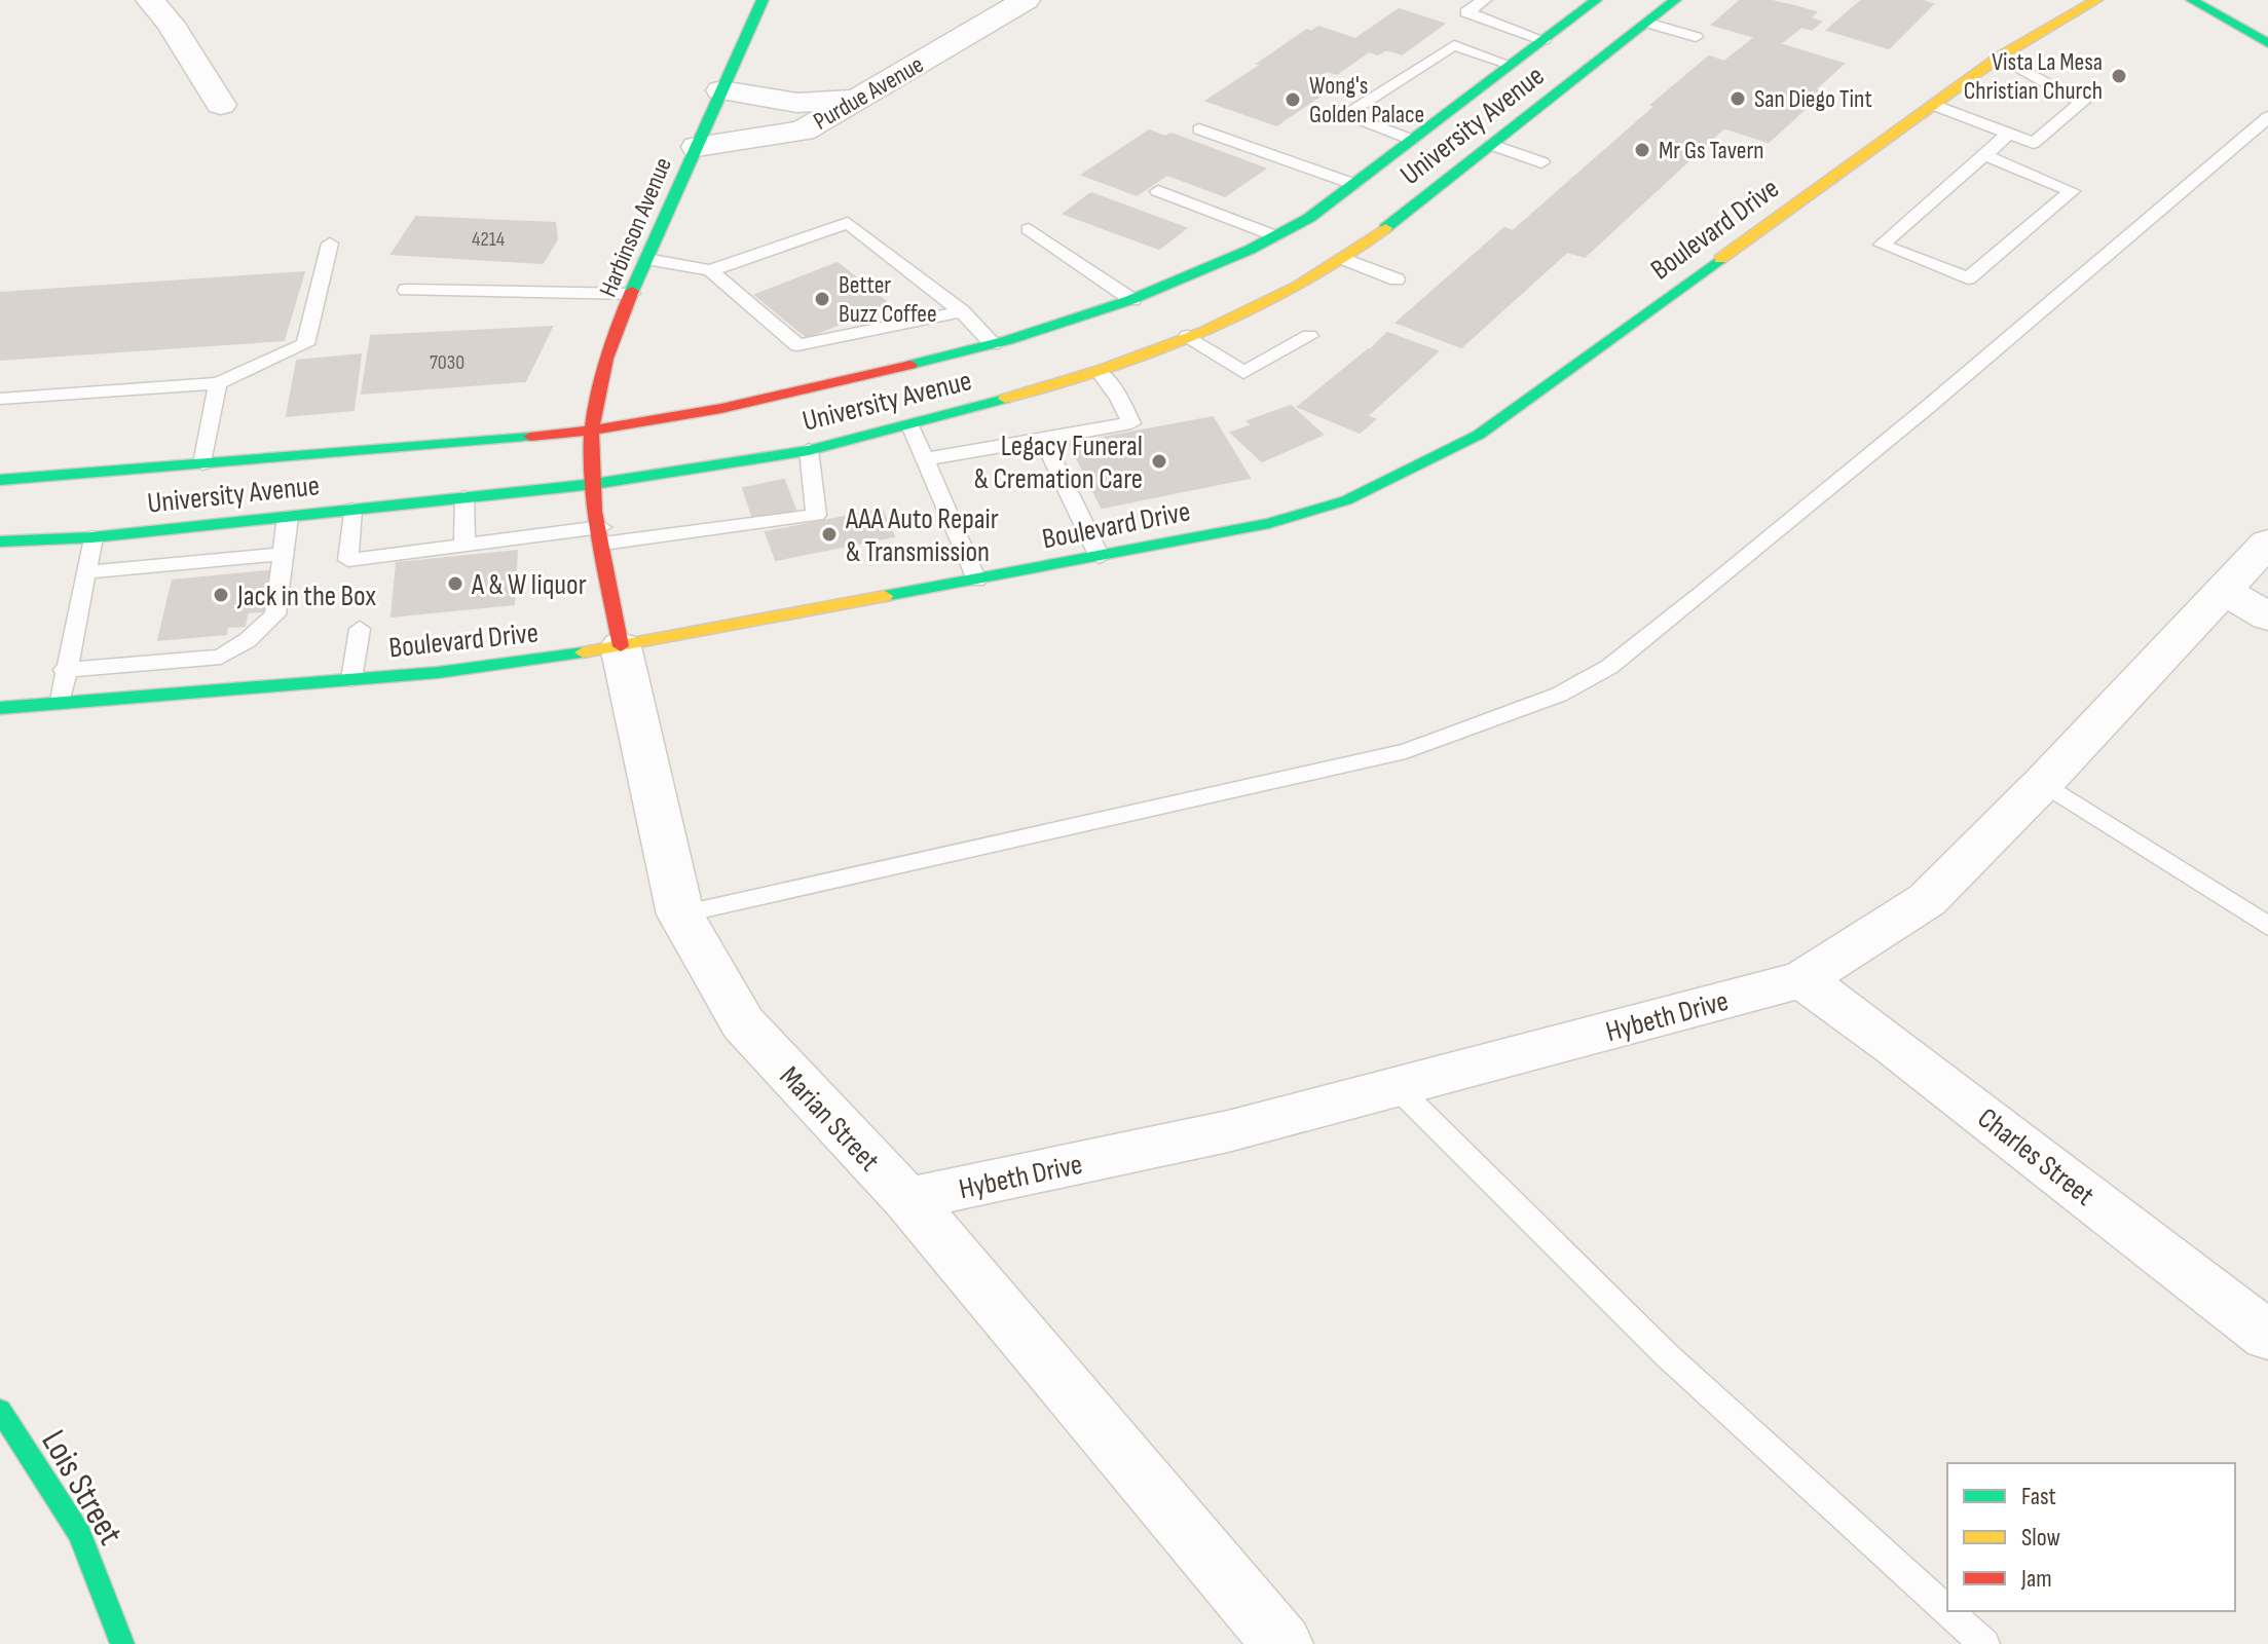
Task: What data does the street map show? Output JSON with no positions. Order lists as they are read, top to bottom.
{
  "streets": {
    "main road": [
      "University Avenue",
      "Harbinson Avenue",
      "Boulevard Drive",
      "Marian Street",
      "Lois Street"
    ],
    "street": ["Purdue Avenue", "Hybeth Drive", "Charles Street"]
  },
  "crossings": [
    ["Purdue Avenue", "Harbinson Avenue"],
    ["University Avenue", "Harbinson Avenue"],
    ["University Avenue", "Marian Street"],
    ["Harbinson Avenue", "Marian Street"],
    ["Boulevard Drive", "Marian Street"],
    ["Hybeth Drive", "Marian Street"],
    ["Hybeth Drive", "Charles Street"]
  ],
  "places": [
    "Vista La Mesa Christian Church",
    "San Diego Tint",
    "Wong's Golden Palace",
    "Mr Gs Tavern",
    "Better Buzz Coffee",
    "Legacy Funeral & Cremation Care",
    "AAA Auto Repair & Transmission",
    "A & W liquor",
    "Jack in the Box"
  ],
  "house_numbers": ["4214", "7030"],
  "legend": ["Fast", "Slow", "Jam"]
}
